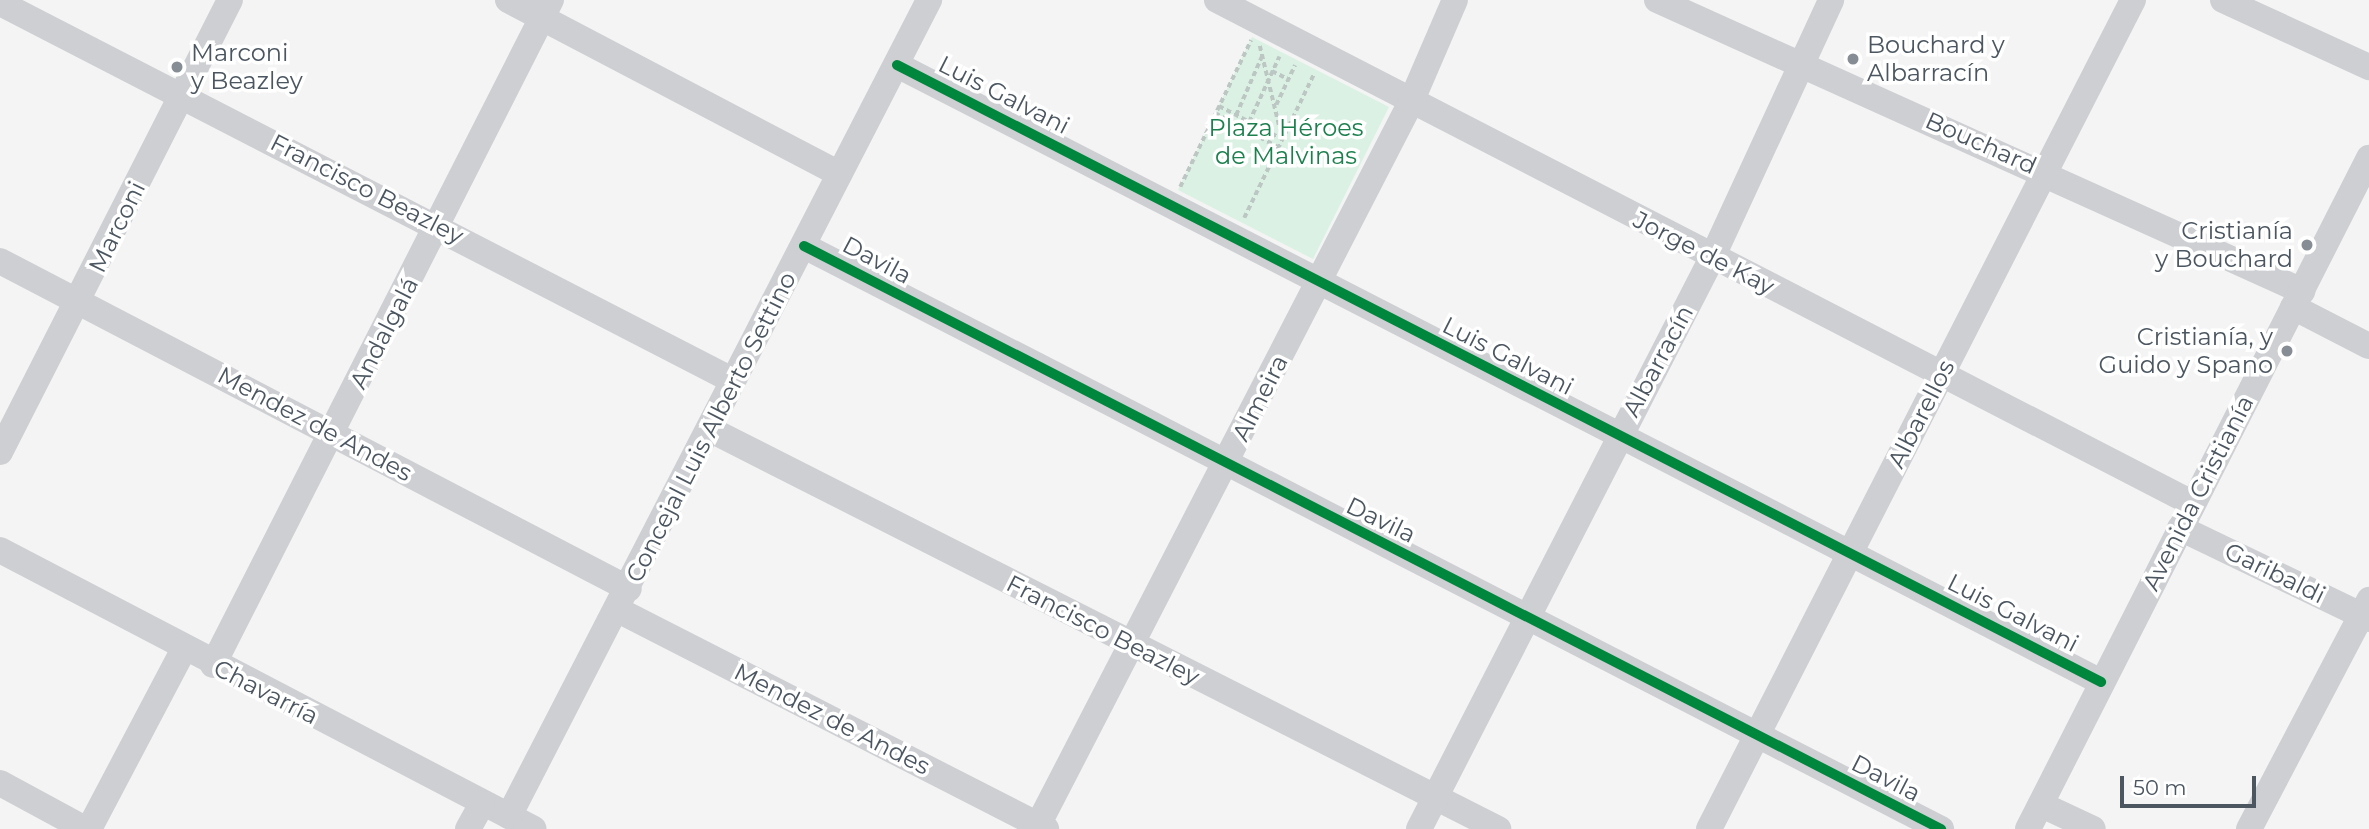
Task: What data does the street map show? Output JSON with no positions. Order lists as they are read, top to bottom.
{
  "streets": {
    "street": [
      "Luis Galvani",
      "Bouchard",
      "Francisco Beazley",
      "Marconi",
      "Jorge de Kay",
      "Davila",
      "Andalgalá",
      "Albarracín",
      "Almeira",
      "Albarellos",
      "Mendez de Andes",
      "Concejal Luis Alberto Settino",
      "Avenida Cristianía",
      "Garibaldi",
      "Chavarría"
    ]
  },
  "crossings": [
    ["Luis Galvani", "Albarracín"],
    ["Luis Galvani", "Almeira"],
    ["Luis Galvani", "Albarellos"],
    ["Luis Galvani", "Concejal Luis Alberto Settino"],
    ["Luis Galvani", "Avenida Cristianía"],
    ["Bouchard", "Albarracín"],
    ["Bouchard", "Albarellos"],
    ["Bouchard", "Avenida Cristianía"],
    ["Francisco Beazley", "Marconi"],
    ["Francisco Beazley", "Andalgalá"],
    ["Francisco Beazley", "Albarracín"],
    ["Francisco Beazley", "Almeira"],
    ["Francisco Beazley", "Concejal Luis Alberto Settino"],
    ["Marconi", "Mendez de Andes"],
    ["Jorge de Kay", "Albarracín"],
    ["Jorge de Kay", "Almeira"],
    ["Jorge de Kay", "Albarellos"],
    ["Jorge de Kay", "Avenida Cristianía"],
    ["Davila", "Albarracín"],
    ["Davila", "Almeira"],
    ["Davila", "Albarellos"],
    ["Davila", "Concejal Luis Alberto Settino"],
    ["Andalgalá", "Mendez de Andes"],
    ["Andalgalá", "Chavarría"],
    ["Almeira", "Mendez de Andes"],
    ["Mendez de Andes", "Concejal Luis Alberto Settino"],
    ["Concejal Luis Alberto Settino", "Chavarría"],
    ["Avenida Cristianía", "Garibaldi"]
  ],
  "parks": ["Plaza Héroes de Malvinas"],
  "places": [
    "Bouchard y Albarracín",
    "Marconi y Beazley",
    "Cristianía y Bouchard",
    "Cristianía, y Guido y Spano"
  ],
  "scale_bar": "50 m"
}
